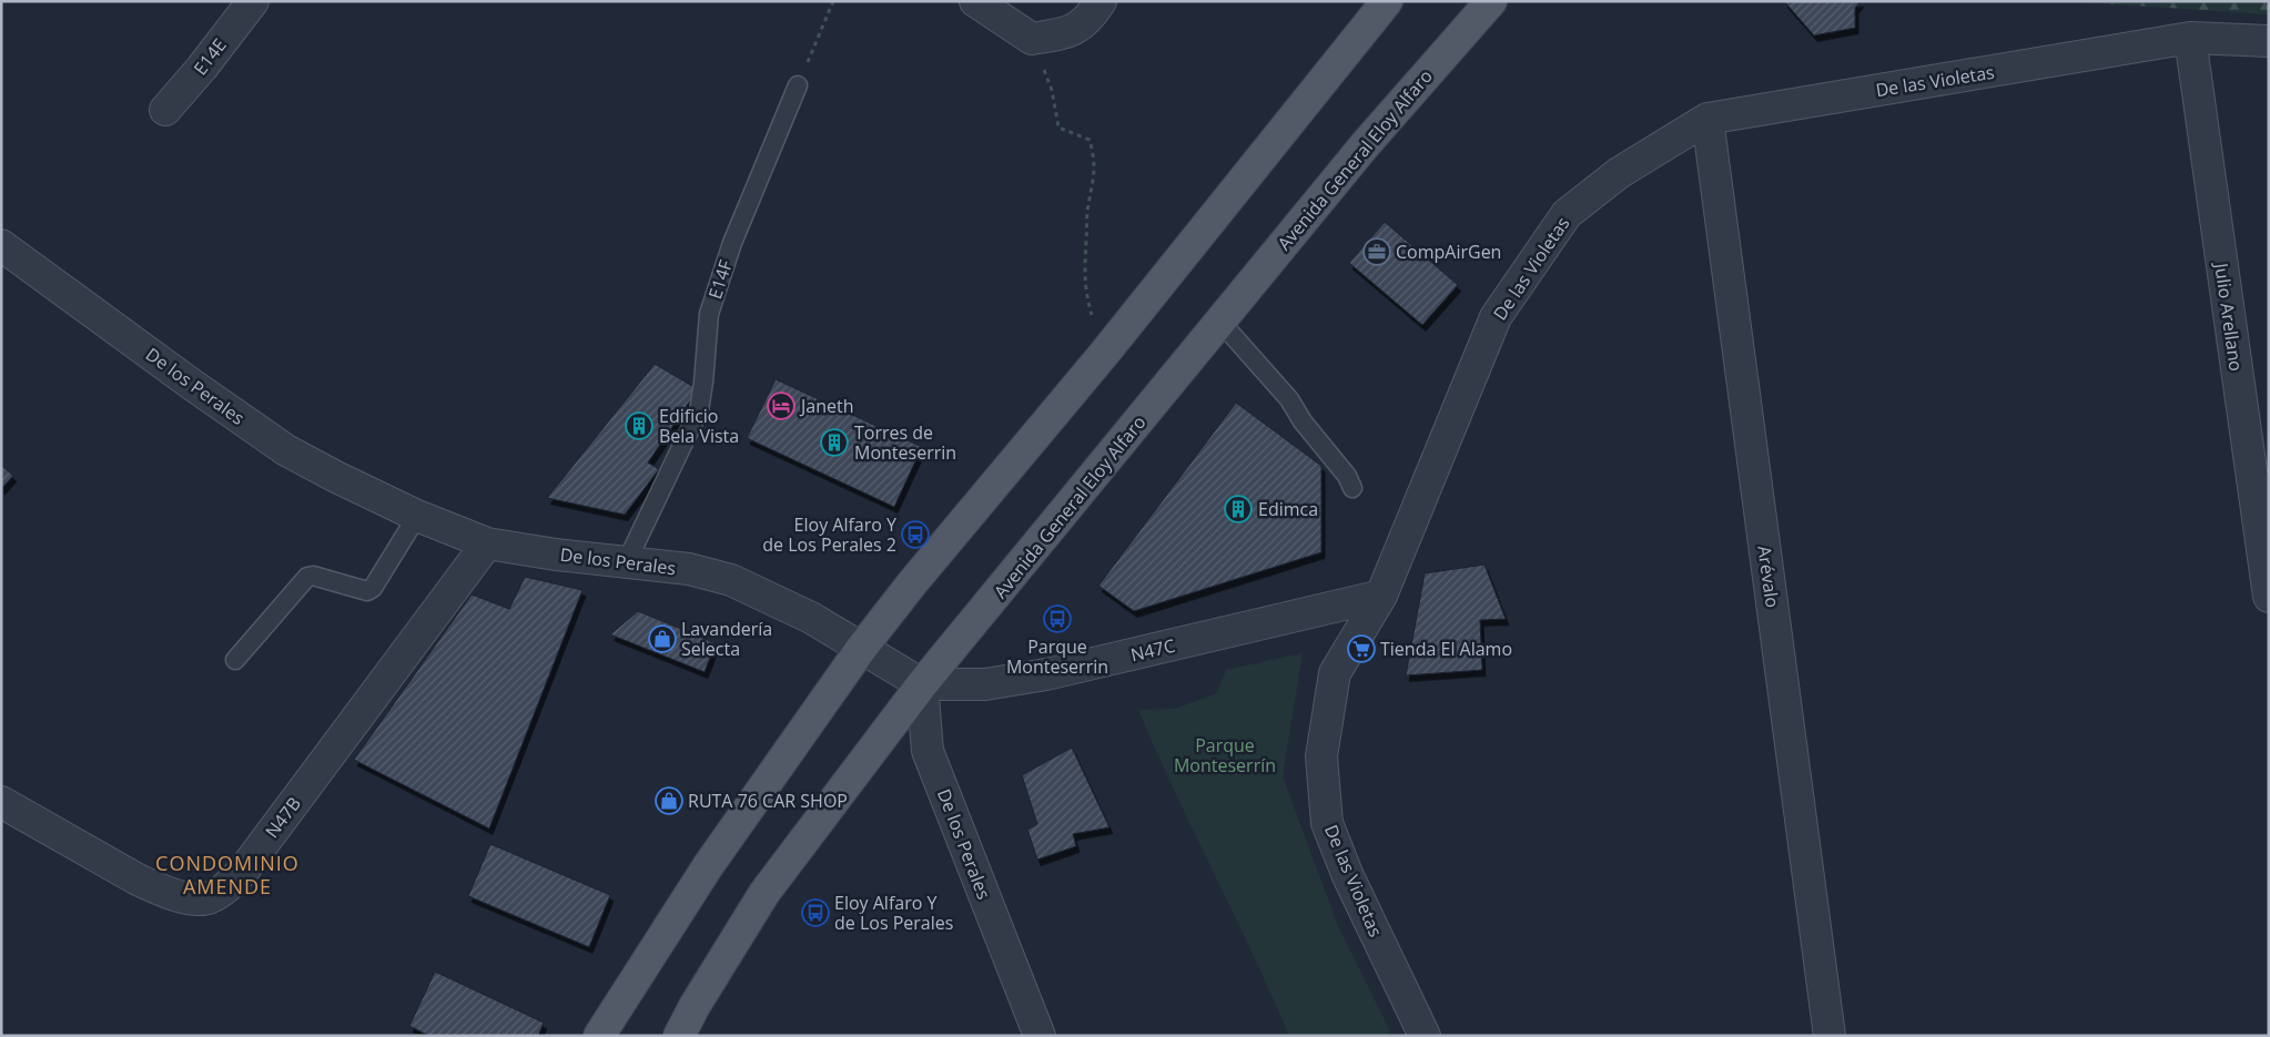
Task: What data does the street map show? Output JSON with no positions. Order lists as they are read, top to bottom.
{
  "streets": {
    "main road": ["Avenida General Eloy Alfaro"],
    "street": [
      "E14E",
      "De las Violetas",
      "Julio Arellano",
      "De los Perales",
      "Arévalo",
      "N47C",
      "N47B"
    ],
    "lane": ["E14F"]
  },
  "crossings": [
    ["De las Violetas", "Julio Arellano"],
    ["De las Violetas", "Arévalo"],
    ["De las Violetas", "N47C"],
    ["Avenida General Eloy Alfaro", "De los Perales"],
    ["Avenida General Eloy Alfaro", "N47C"],
    ["E14F", "De los Perales"],
    ["De los Perales", "N47C"],
    ["De los Perales", "N47B"]
  ],
  "districts": ["CONDOMINIO AMENDE"],
  "parks": ["Parque Monteserrín"],
  "places": {
    "office": ["CompAirGen"],
    "hotel": ["Janeth"],
    "building": ["Edificio Bela Vista", "Torres de Monteserrin", "Edimca"],
    "bus stop": ["Eloy Alfaro Y de Los Perales 2", "Parque Monteserrin", "Eloy Alfaro Y de Los Perales"],
    "shop": ["Lavandería Selecta", "RUTA 76 CAR SHOP"],
    "supermarket": ["Tienda El Alamo"]
  }
}
